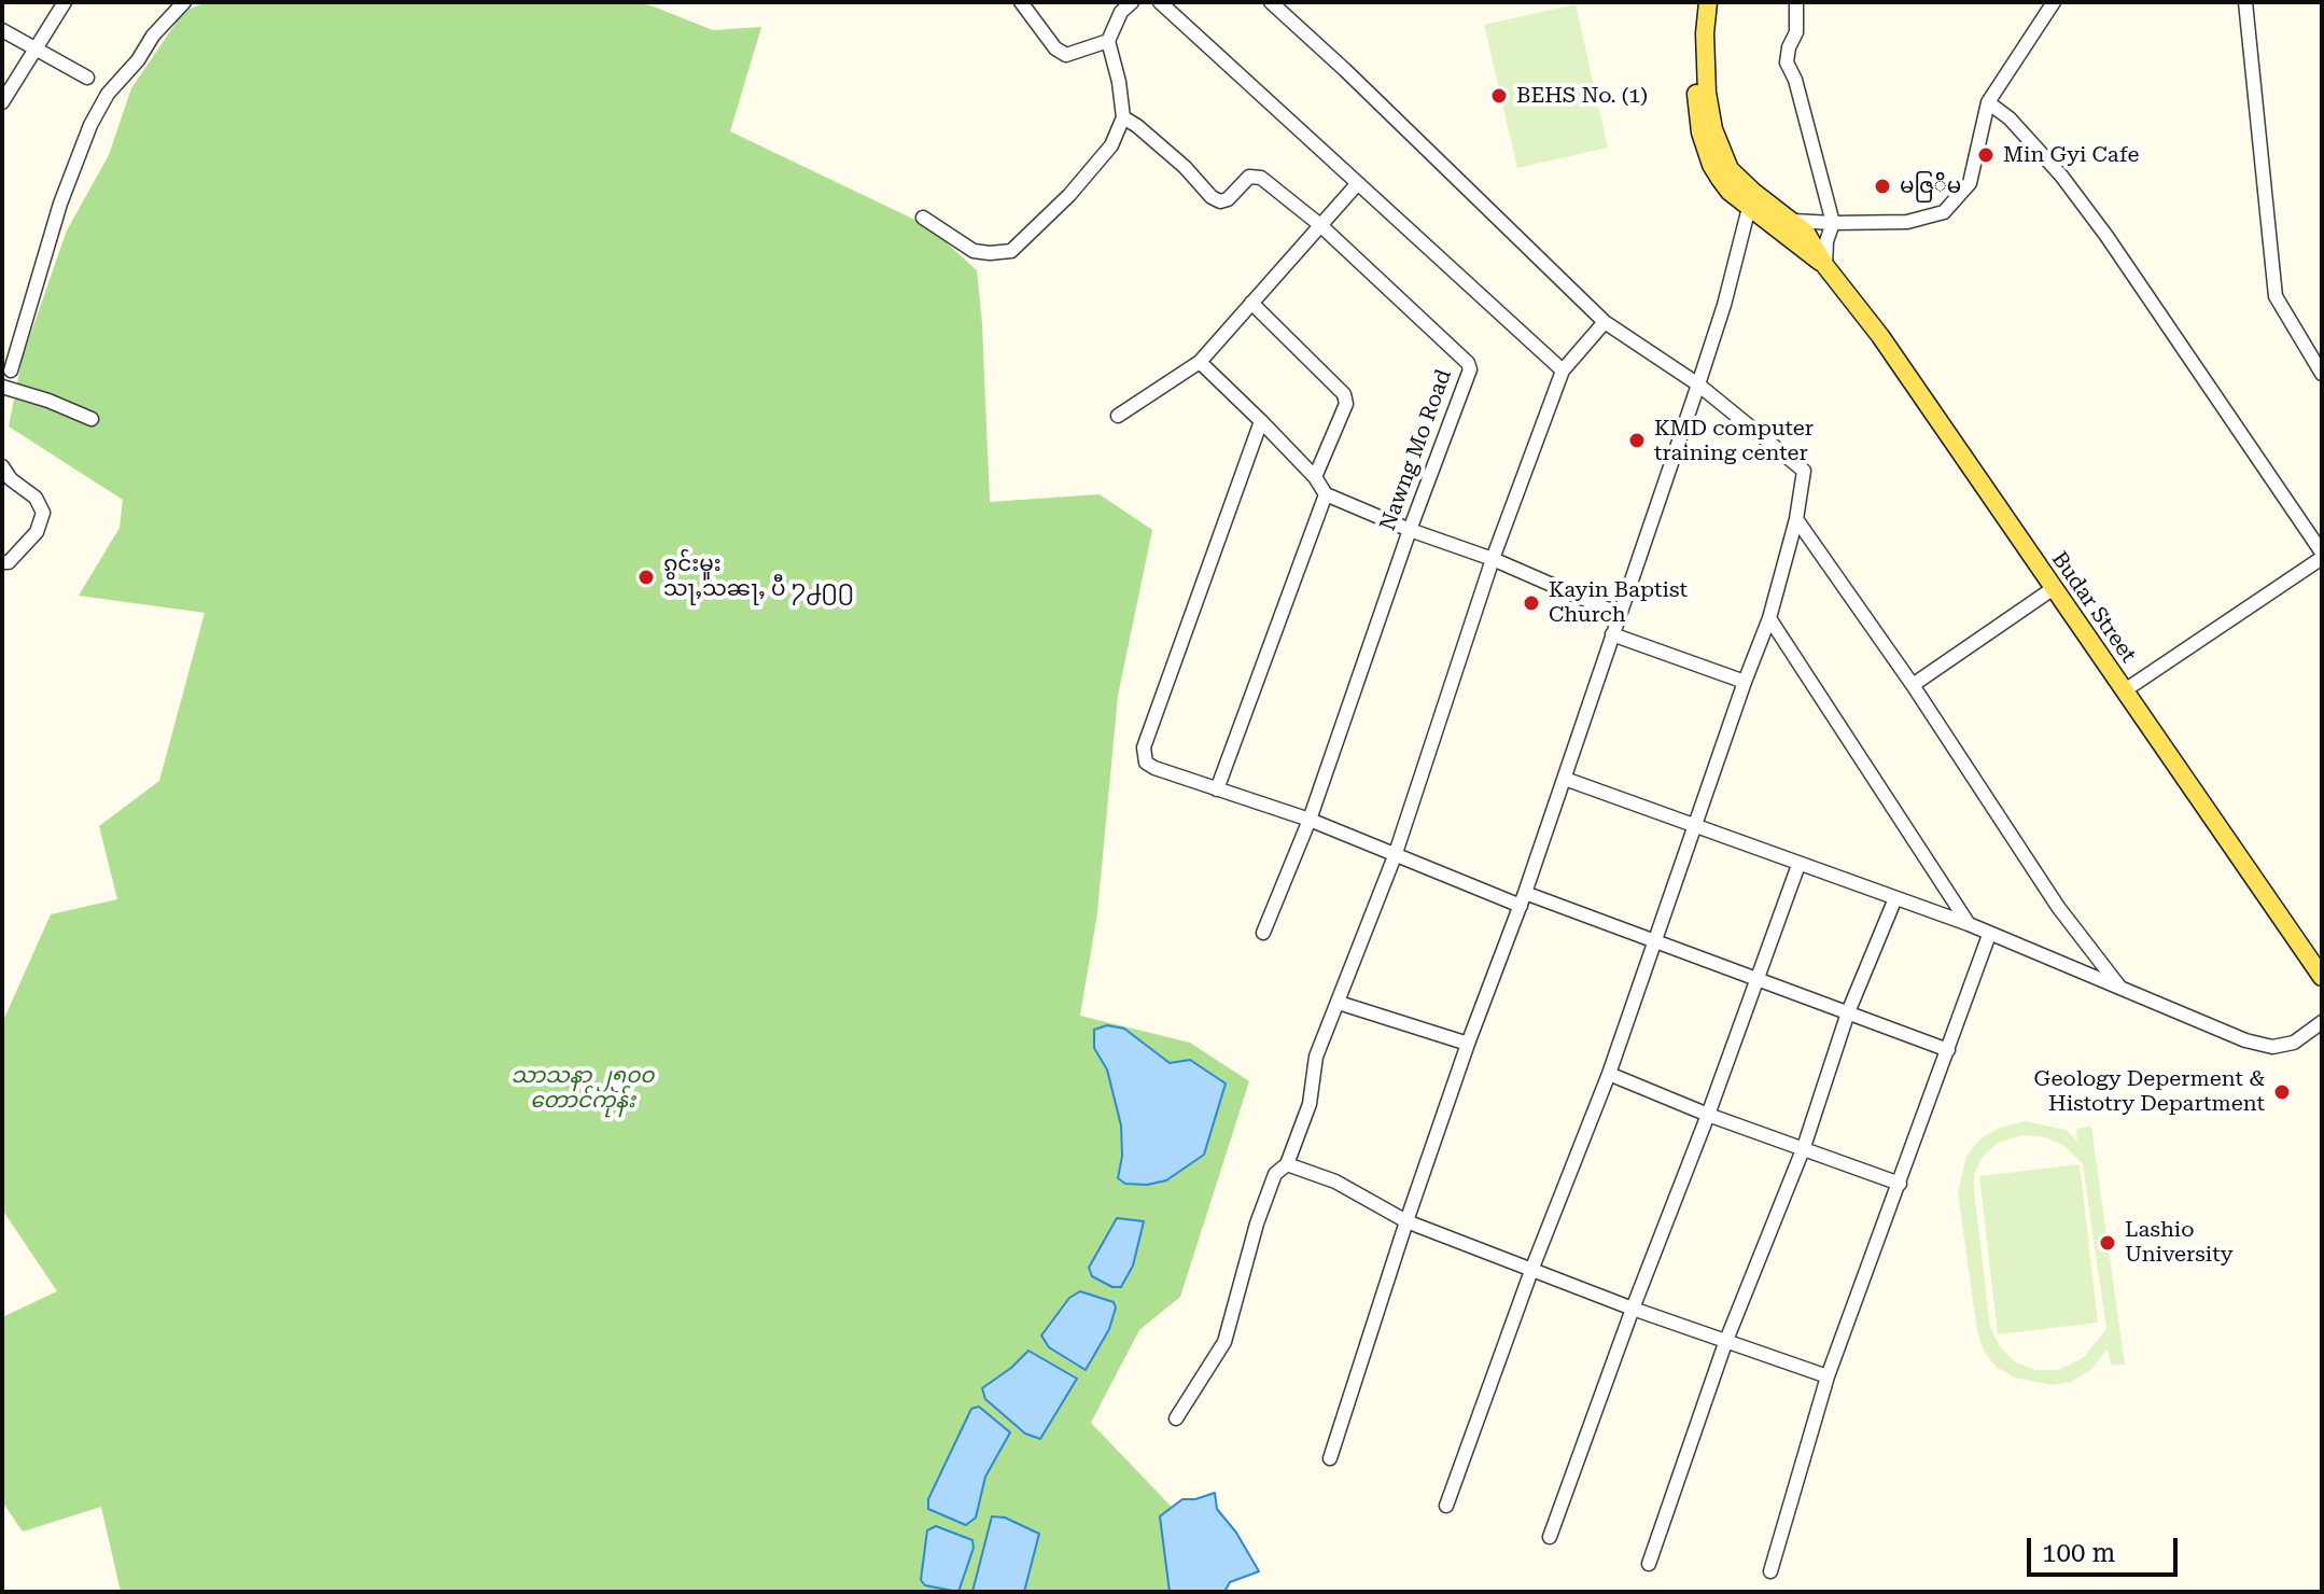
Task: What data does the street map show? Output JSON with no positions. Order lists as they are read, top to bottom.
{
  "streets": {
    "main road": ["Budar Street"],
    "street": ["Nawng Mo Road"]
  },
  "parks": ["သာသနာ ၂၅၀၀ တောင်ကုန်း"],
  "places": [
    "BEHS No. (1)",
    "Min Gyi Cafe",
    "မဇြ်ိမ",
    "KMD computer training center",
    "ၵွင်းမူး သႃႇသၼႃႇ ပီ ႒႕႐႐",
    "Kayin Baptist Church",
    "Geology Deperment & Histotry Department",
    "Lashio University"
  ],
  "scale_bar": "100 m"
}
